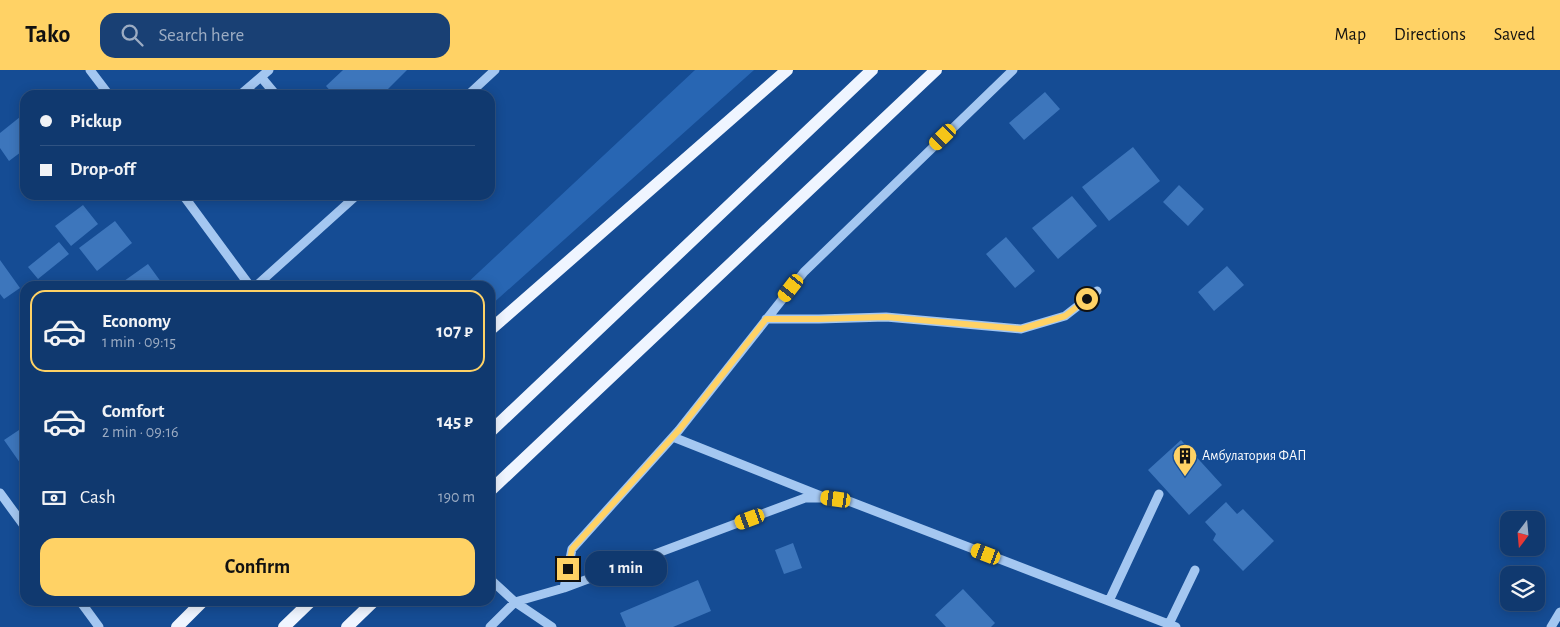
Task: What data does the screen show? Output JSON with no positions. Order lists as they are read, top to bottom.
{
  "places": {
    "building": ["Амбулатория ФАП"]
  },
  "north": "bottom",
  "page": {
    "header": "Tako",
    "search": "Search here",
    "nav": ["Map", "Directions", "Saved"],
    "banner": ["Pickup", "Drop-off"],
    "list": [
      {
        "name": "Economy",
        "note": "1 min · 09:15",
        "value": "107 ₽"
      },
      {
        "name": "Comfort",
        "note": "2 min · 09:16",
        "value": "145 ₽"
      }
    ],
    "pay": ["Cash", "190 m"],
    "buttons": "Confirm",
    "bubble": "1 min"
  }
}
